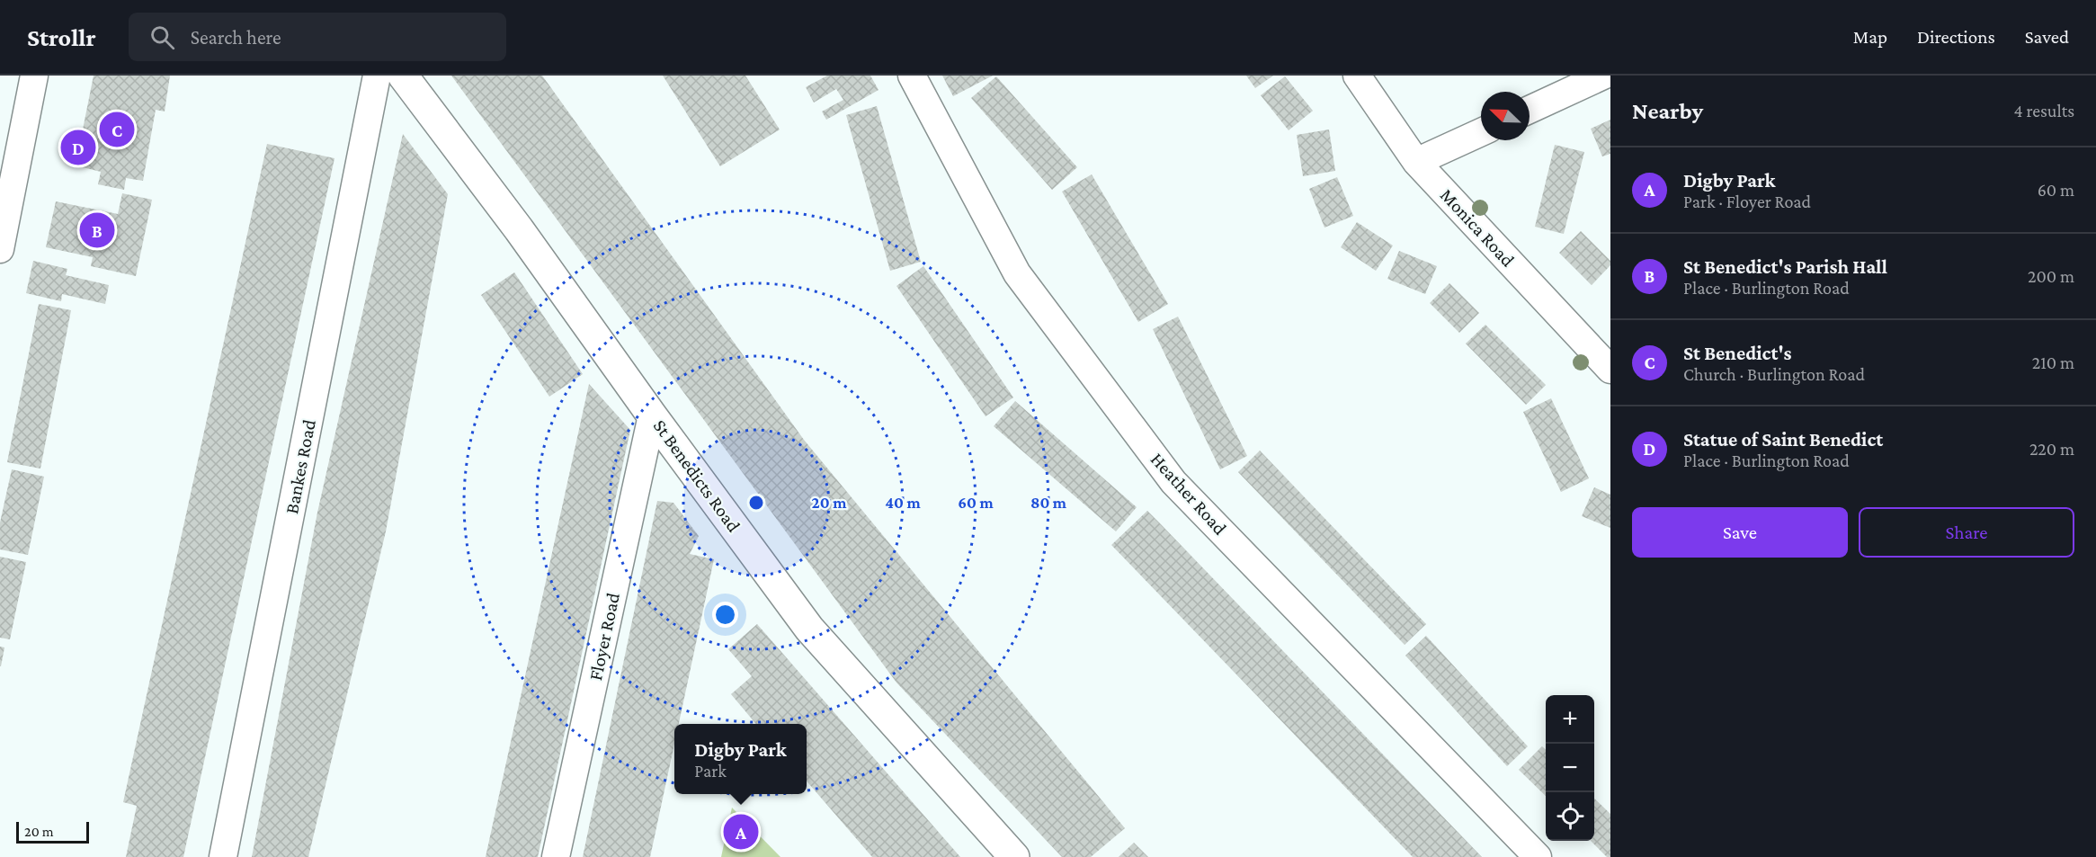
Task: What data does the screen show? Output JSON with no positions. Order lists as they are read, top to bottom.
{
  "streets": {
    "street": [
      "Monica Road",
      "Bankes Road",
      "St Benedicts Road",
      "Heather Road",
      "Floyer Road"
    ]
  },
  "crossings": [
    ["St Benedicts Road", "Floyer Road"]
  ],
  "scale_bar": "20 m",
  "north": "top left",
  "page": {
    "header": "Strollr",
    "search": "Search here",
    "nav": ["Map", "Directions", "Saved"],
    "heading": ["Nearby", "4 results"],
    "pins": [
      "C",
      "D",
      "B",
      "A"
    ],
    "list": [
      {
        "mark": "A",
        "name": "Digby Park",
        "note": "Park · Floyer Road",
        "value": "60 m"
      },
      {
        "mark": "B",
        "name": "St Benedict's Parish Hall",
        "note": "Place · Burlington Road",
        "value": "200 m"
      },
      {
        "mark": "C",
        "name": "St Benedict's",
        "note": "Church · Burlington Road",
        "value": "210 m"
      },
      {
        "mark": "D",
        "name": "Statue of Saint Benedict",
        "note": "Place · Burlington Road",
        "value": "220 m"
      }
    ],
    "buttons": ["Save", "Share"],
    "map_buttons": ["+", "−"],
    "popup": ["Digby Park", "Park"],
    "scale": "20 m"
  },
  "rings": [
    "20 m",
    "40 m",
    "60 m",
    "80 m"
  ]
}
